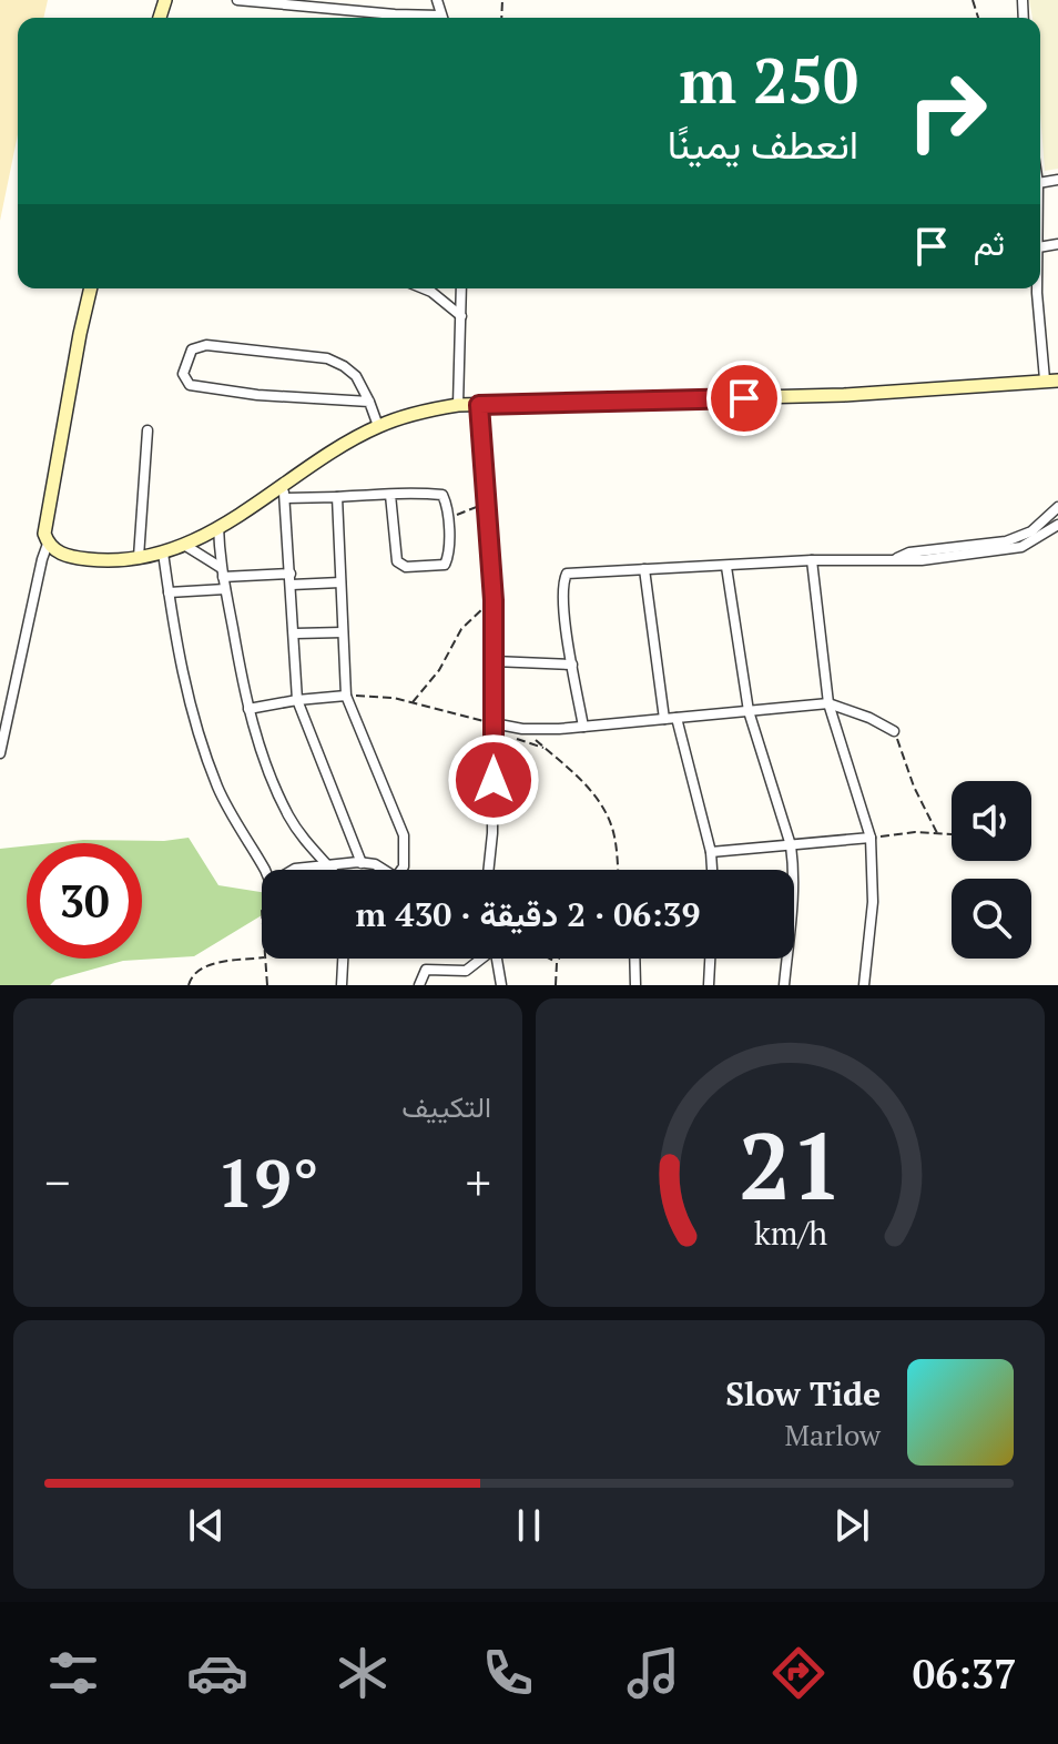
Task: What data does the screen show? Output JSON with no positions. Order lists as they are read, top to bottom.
{
  "page": {
    "turn": ["250 m", "انعطف يمينًا"],
    "then": "ثم",
    "limit": "30",
    "trip": "06:39 · 2 دقيقة · 430 m",
    "tile": "التكييف",
    "heat": ["−", "19°", "+"],
    "song": ["Slow Tide", "Marlow"],
    "tabs": "06:37",
    "gauge": ["21", "km/h"]
  }
}
